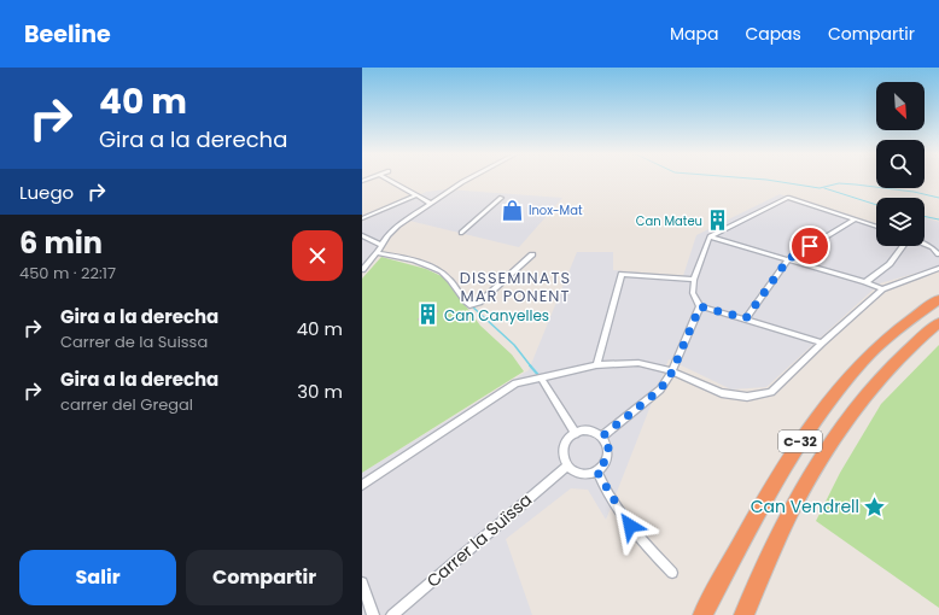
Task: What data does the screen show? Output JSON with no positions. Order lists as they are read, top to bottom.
{
  "streets": {
    "highway": ["C-32"],
    "street": ["Carrer la Suïssa"]
  },
  "districts": ["DISSEMINATS MAR PONENT"],
  "places": {
    "shop": ["Inox-Mat"],
    "building": ["Can Mateu", "Can Canyelles"],
    "place": ["Can Vendrell"]
  },
  "north": "bottom right",
  "page": {
    "header": "Beeline",
    "nav": ["Mapa", "Capas", "Compartir"],
    "turn": ["40 m", "Gira a la derecha"],
    "then": "Luego",
    "heading": ["6 min", "450 m · 22:17"],
    "list": [
      {
        "name": "Gira a la derecha",
        "note": "Carrer de la Suissa",
        "value": "40 m"
      },
      {
        "name": "Gira a la derecha",
        "note": "carrer del Gregal",
        "value": "30 m"
      }
    ],
    "buttons": ["Salir", "Compartir"]
  }
}
